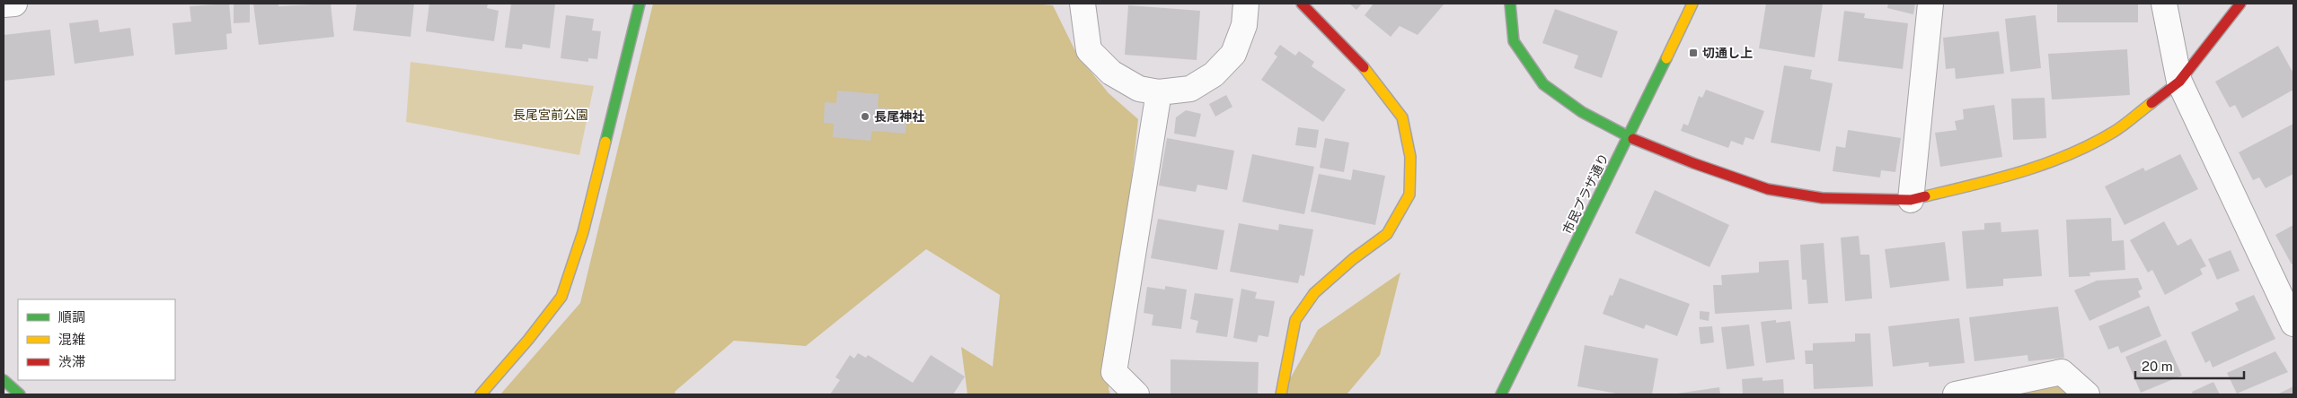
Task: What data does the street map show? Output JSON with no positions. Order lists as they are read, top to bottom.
{
  "streets": {
    "street": ["市民プラザ通り"]
  },
  "parks": ["長尾宮前公園"],
  "places": {
    "transit": ["切通し上"],
    "other": ["長尾神社"]
  },
  "legend": ["順調", "混雑", "渋滞"],
  "scale_bar": "20 m"
}
